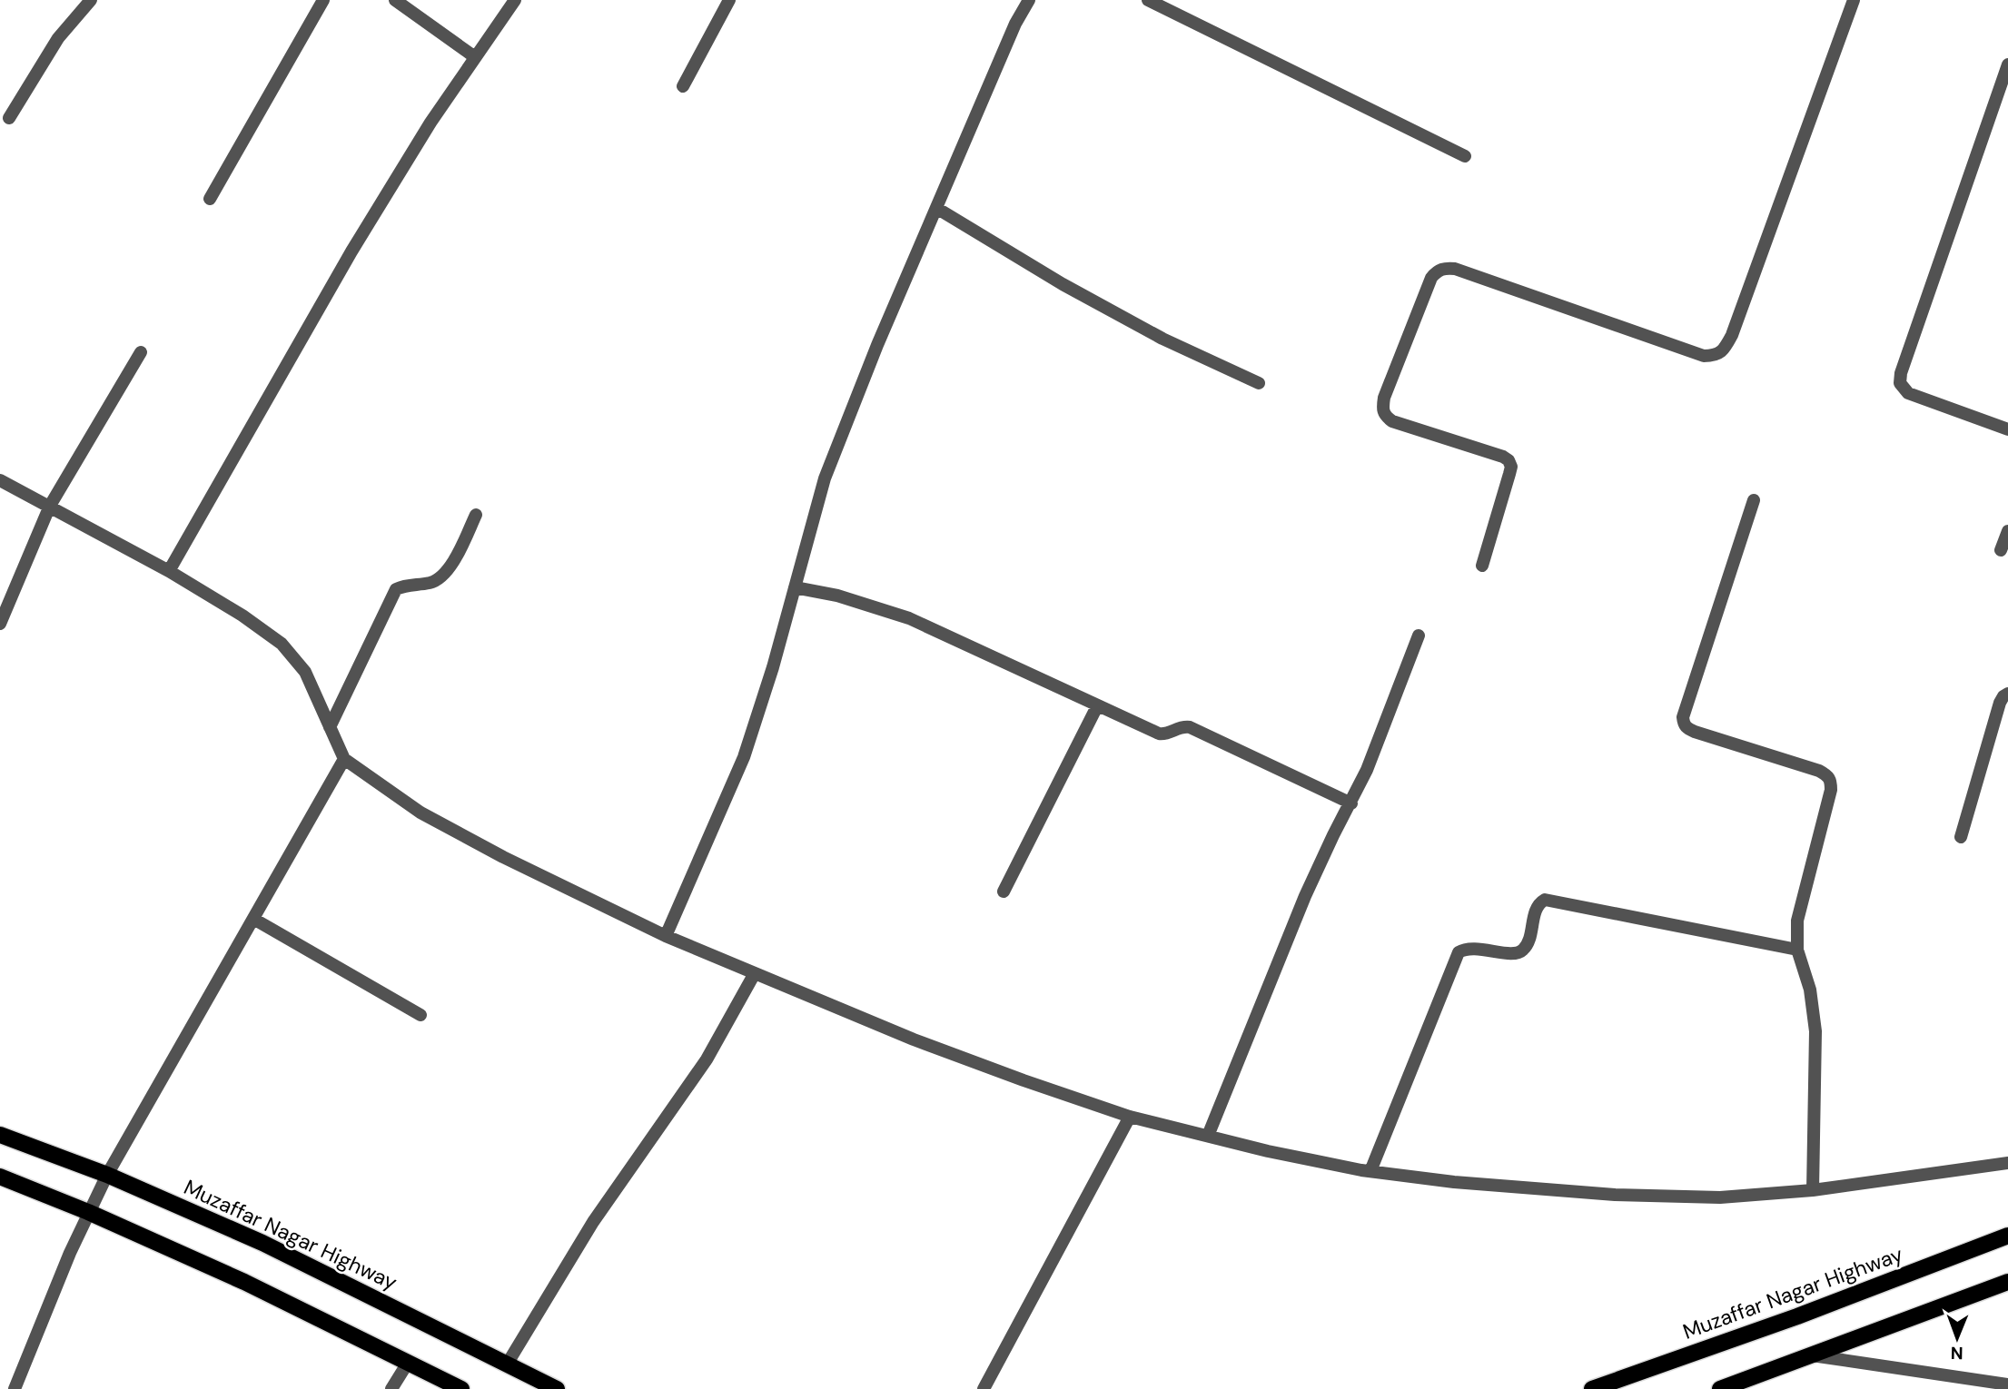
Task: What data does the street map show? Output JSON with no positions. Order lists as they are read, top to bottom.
{
  "streets": {
    "main road": ["Muzaffar Nagar Highway"]
  },
  "north": "bottom"
}
